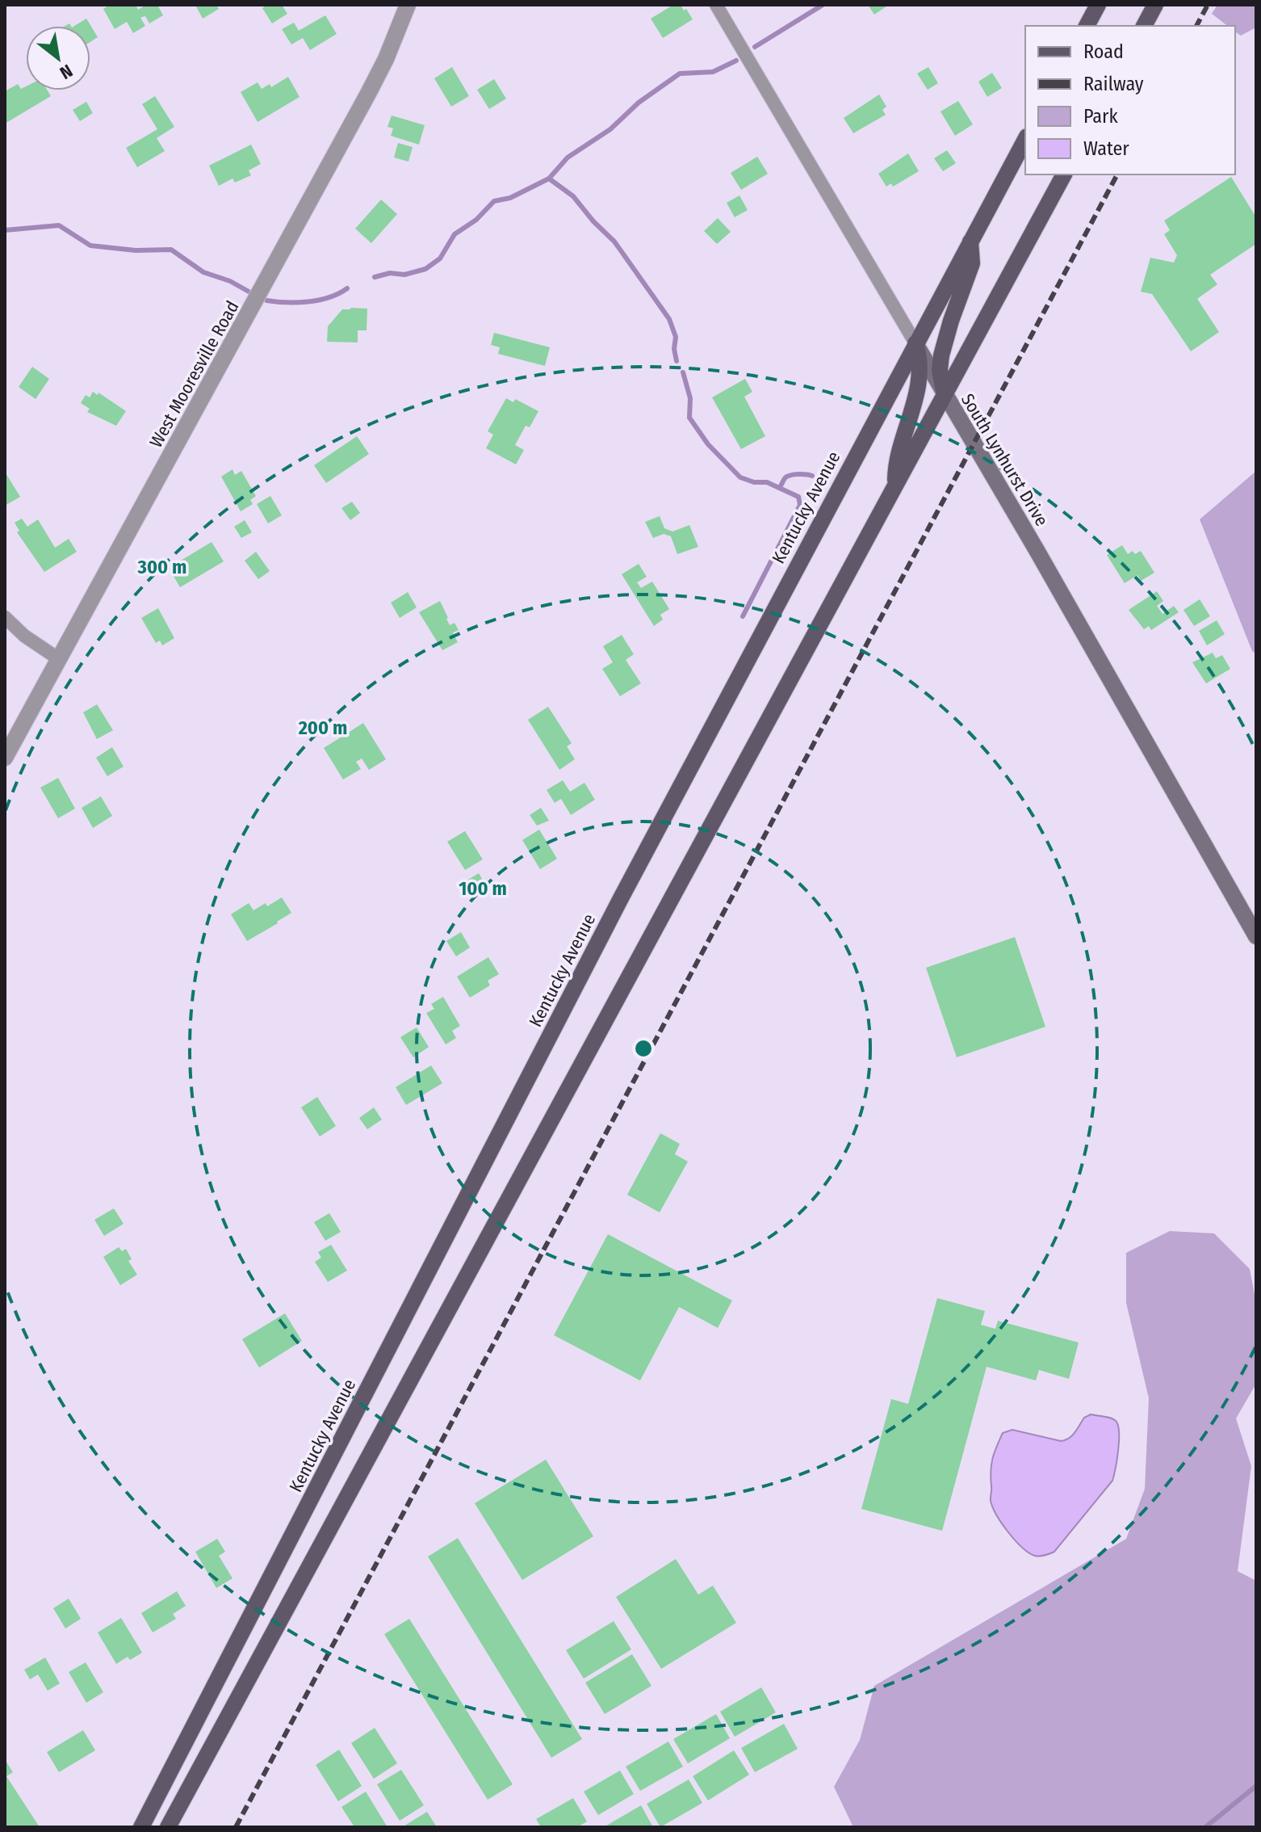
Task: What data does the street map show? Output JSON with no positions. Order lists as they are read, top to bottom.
{
  "streets": {
    "main road": ["South Lynhurst Drive", "Kentucky Avenue"],
    "street": ["West Mooresville Road"]
  },
  "crossings": [
    ["South Lynhurst Drive", "Kentucky Avenue"]
  ],
  "legend": [
    "Road",
    "Railway",
    "Park",
    "Water"
  ],
  "north": "bottom right",
  "rings": ["300 m", "200 m", "100 m"]
}
